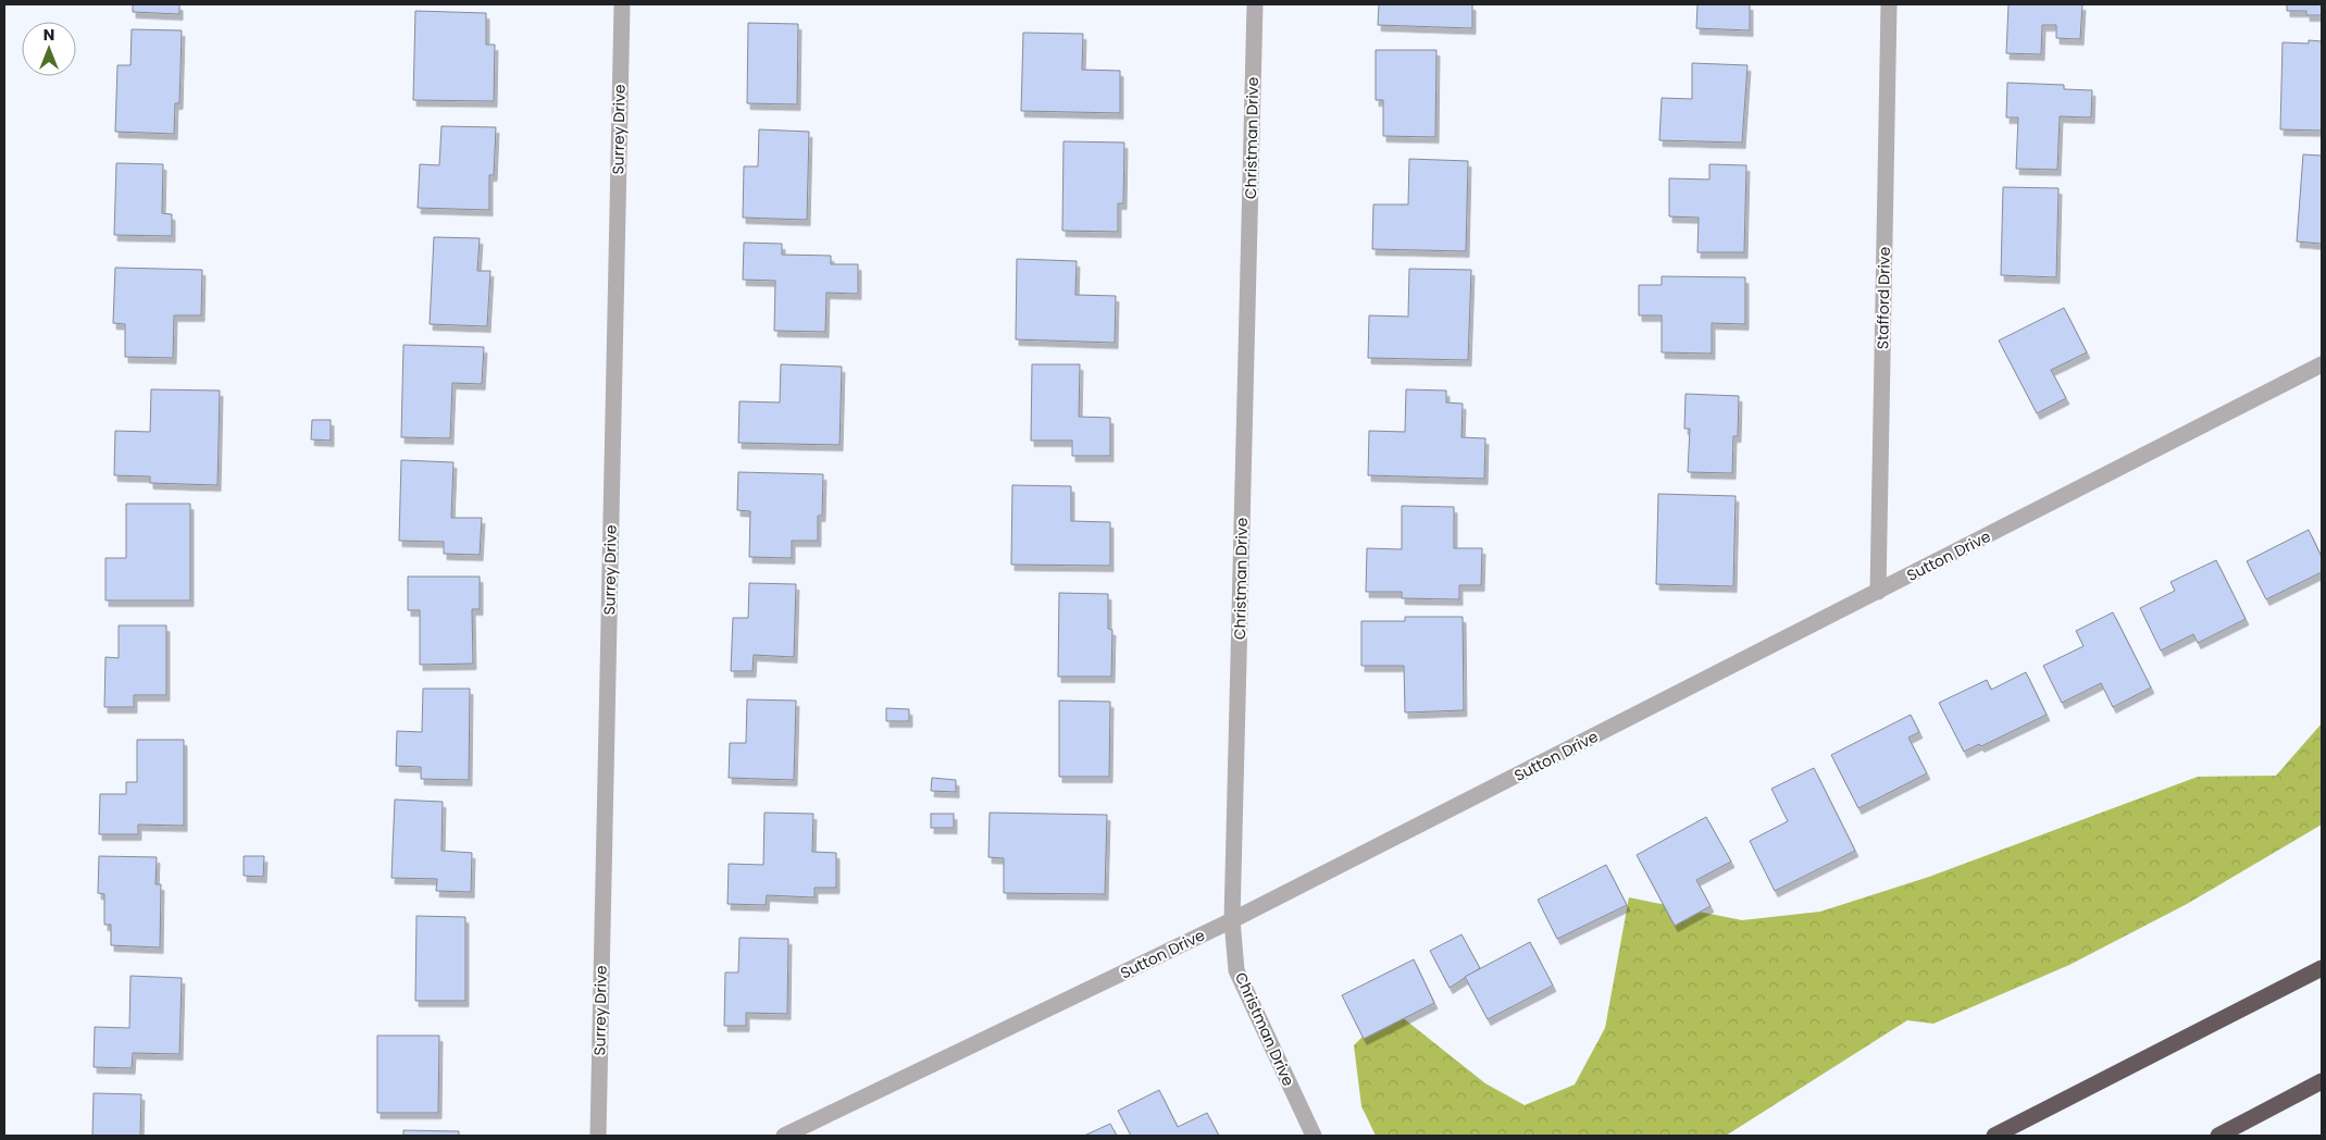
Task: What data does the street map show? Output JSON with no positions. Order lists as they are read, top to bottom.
{
  "streets": {
    "street": [
      "Surrey Drive",
      "Christman Drive",
      "Stafford Drive",
      "Sutton Drive"
    ]
  },
  "crossings": [
    ["Christman Drive", "Sutton Drive"],
    ["Stafford Drive", "Sutton Drive"]
  ],
  "north": "top"
}
